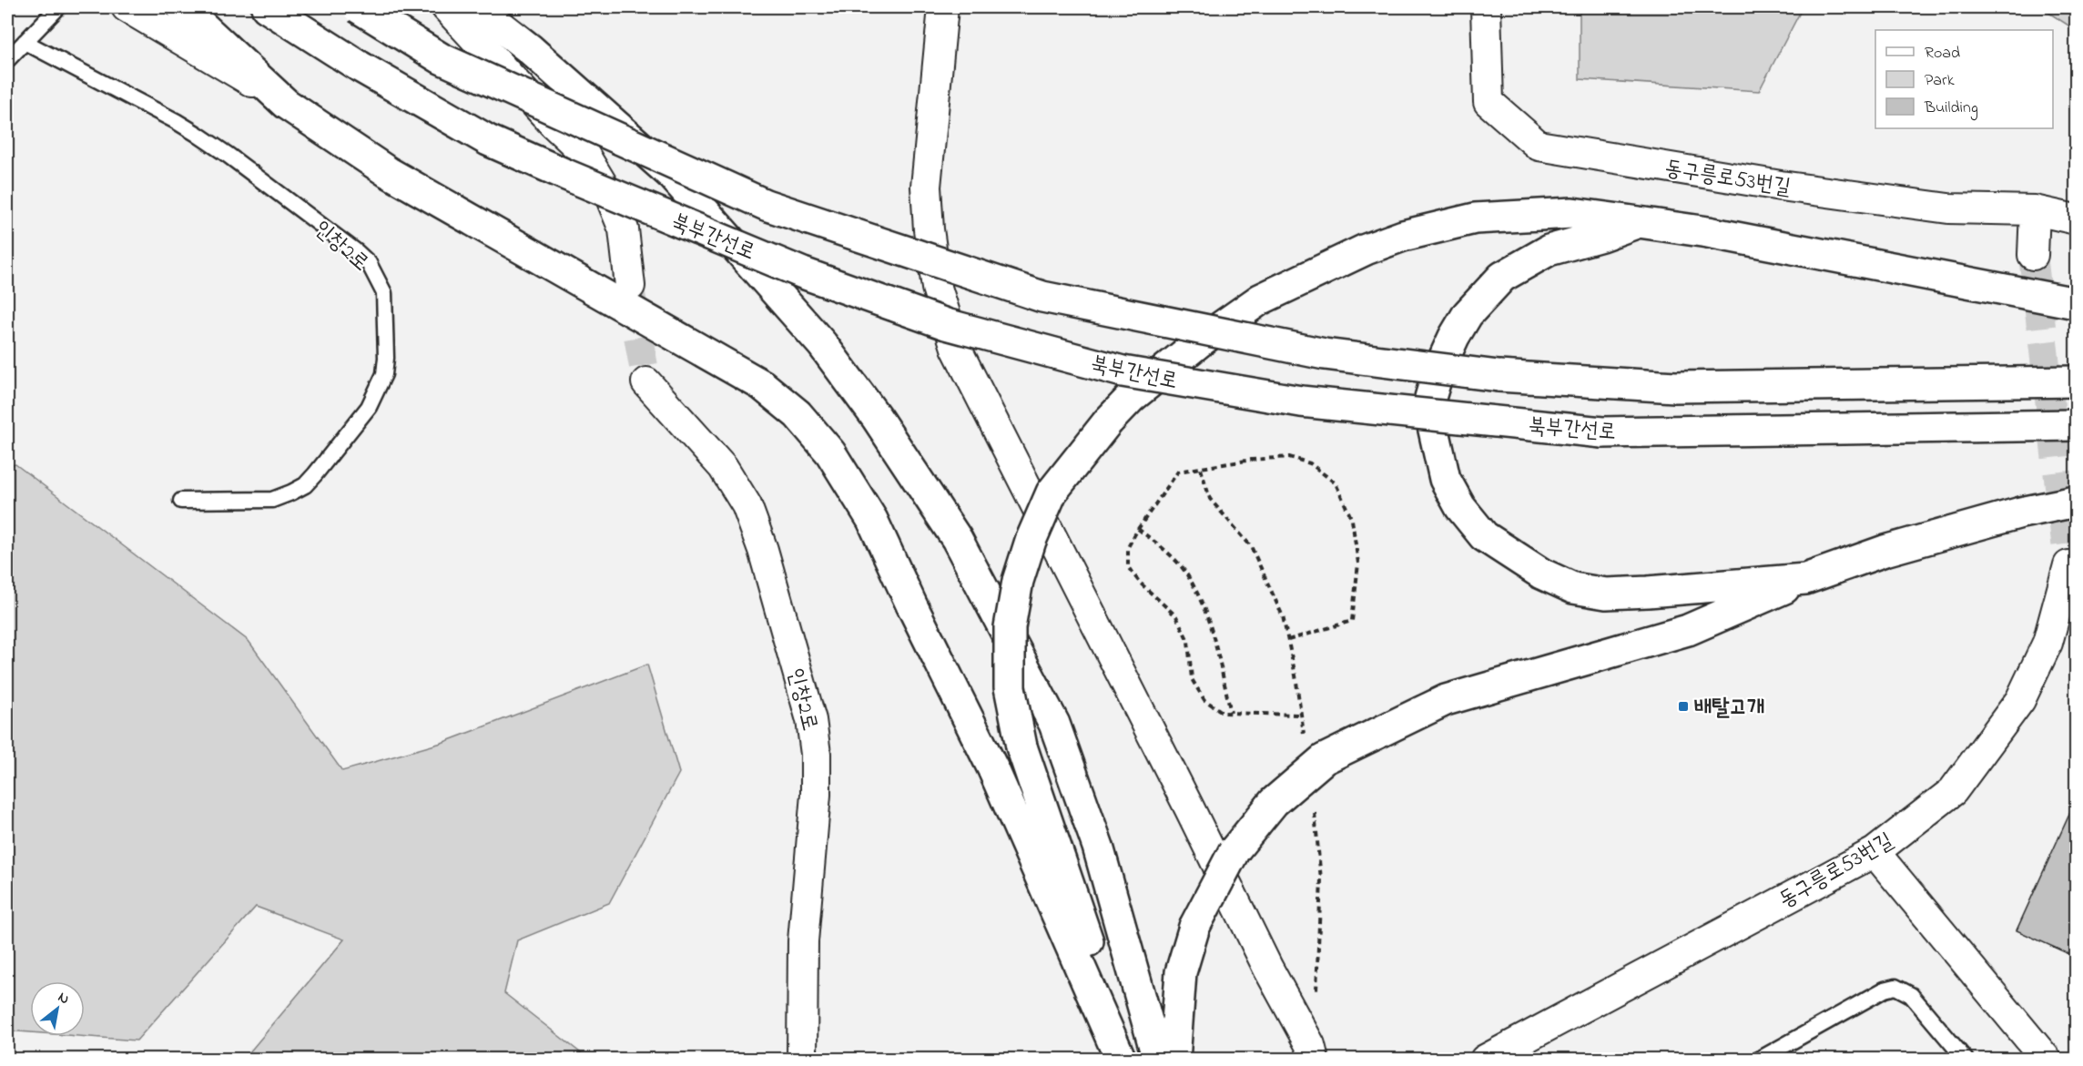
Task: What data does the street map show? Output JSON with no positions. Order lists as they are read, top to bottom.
{
  "streets": {
    "highway": ["북부간선로"],
    "street": ["동구릉로53번길", "인창2로"]
  },
  "places": {
    "transit": ["배탈고개"]
  },
  "legend": ["Road", "Park", "Building"],
  "north": "top right"
}
